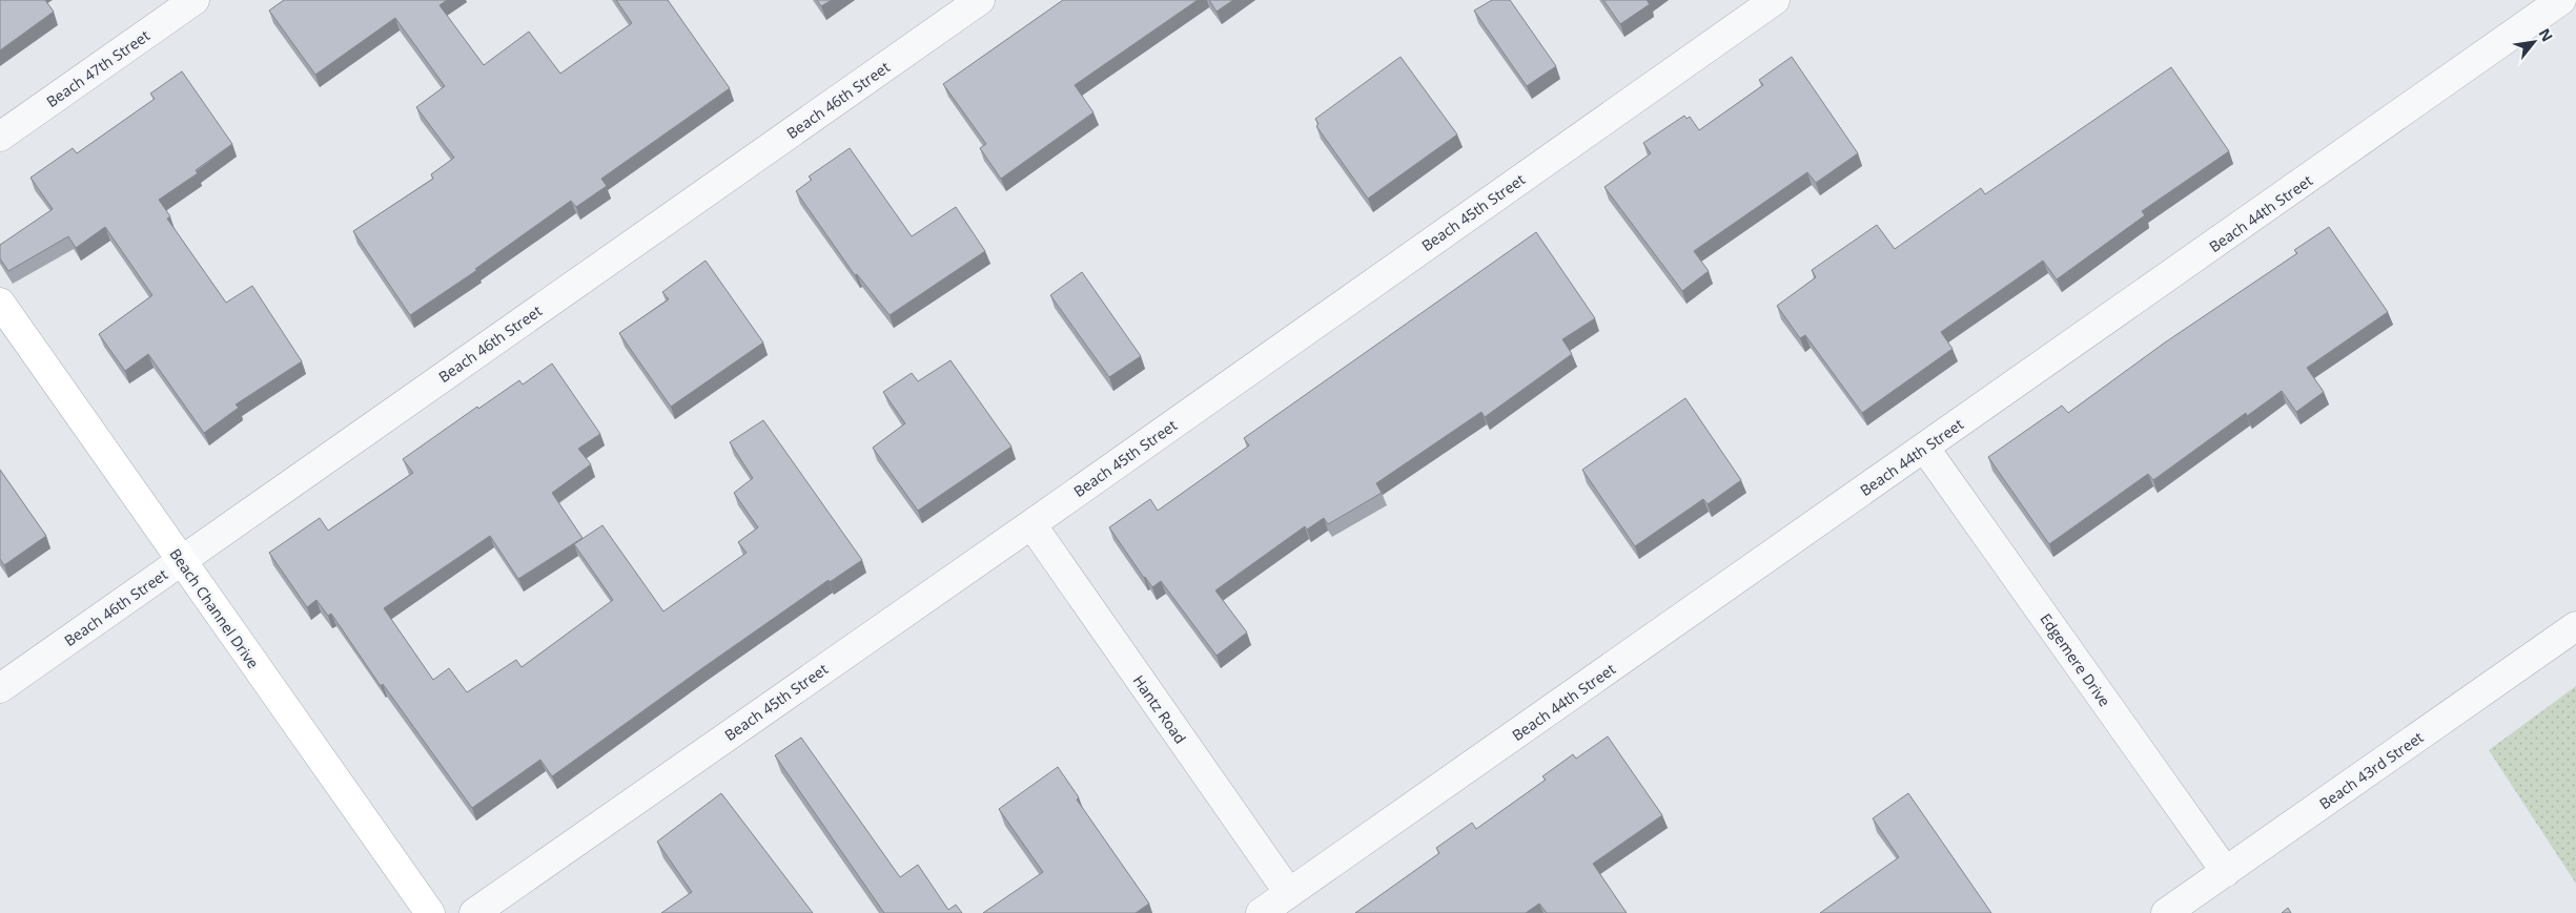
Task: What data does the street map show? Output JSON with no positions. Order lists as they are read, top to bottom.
{
  "streets": {
    "main road": ["Beach Channel Drive"],
    "street": [
      "Beach 47th Street",
      "Beach 46th Street",
      "Beach 45th Street",
      "Beach 44th Street",
      "Edgemere Drive",
      "Hantz Road",
      "Beach 43rd Street"
    ]
  },
  "crossings": [
    ["Beach 46th Street", "Beach Channel Drive"],
    ["Beach 45th Street", "Hantz Road"],
    ["Beach 44th Street", "Edgemere Drive"],
    ["Beach 44th Street", "Hantz Road"],
    ["Edgemere Drive", "Beach 43rd Street"]
  ],
  "north": "top right"
}
